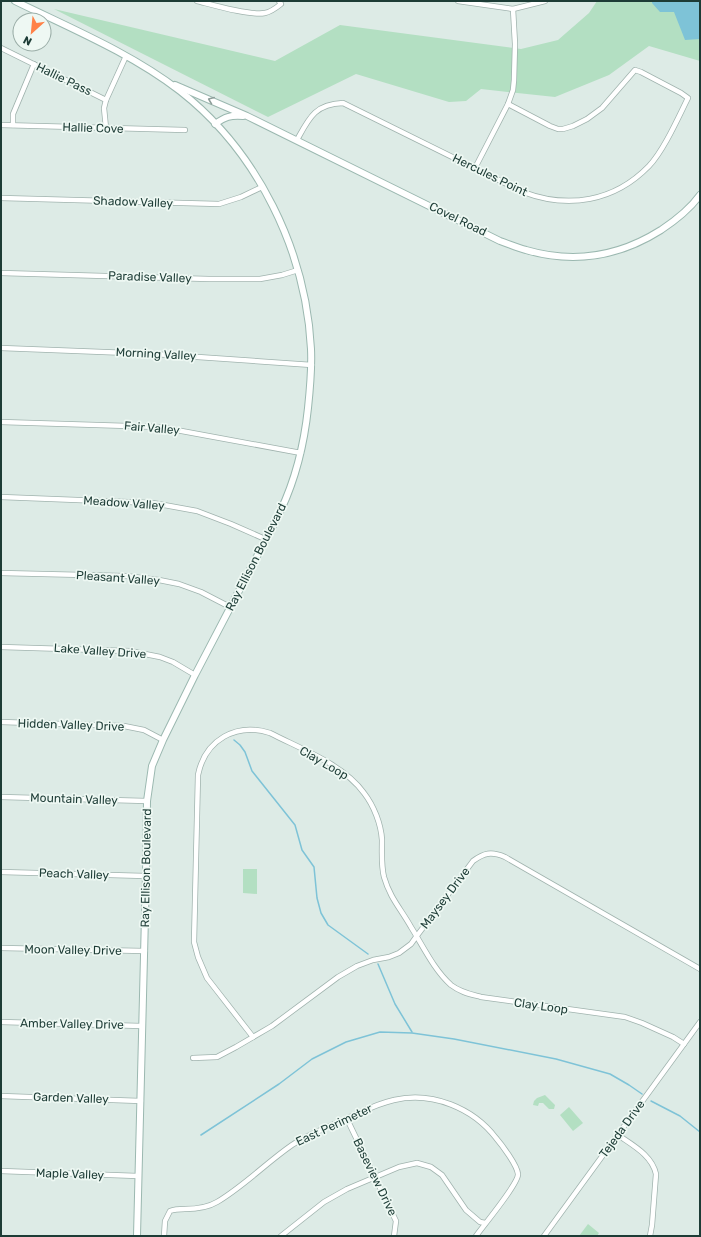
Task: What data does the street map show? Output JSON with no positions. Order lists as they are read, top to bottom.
{
  "streets": {
    "street": [
      "Hallie Pass",
      "Hallie Cove",
      "Hercules Point",
      "Shadow Valley",
      "Covel Road",
      "Paradise Valley",
      "Morning Valley",
      "Fair Valley",
      "Meadow Valley",
      "Ray Ellison Boulevard",
      "Pleasant Valley",
      "Lake Valley Drive",
      "Hidden Valley Drive",
      "Clay Loop",
      "Mountain Valley",
      "Peach Valley",
      "Maysey Drive",
      "Moon Valley Drive",
      "Amber Valley Drive",
      "Garden Valley",
      "East Perimeter",
      "Tejeda Drive",
      "Maple Valley",
      "Baseview Drive"
    ]
  },
  "crossings": [
    ["Hercules Point", "Covel Road"],
    ["Shadow Valley", "Ray Ellison Boulevard"],
    ["Covel Road", "Ray Ellison Boulevard"],
    ["Paradise Valley", "Ray Ellison Boulevard"],
    ["Morning Valley", "Ray Ellison Boulevard"],
    ["Fair Valley", "Ray Ellison Boulevard"],
    ["Meadow Valley", "Ray Ellison Boulevard"],
    ["Ray Ellison Boulevard", "Pleasant Valley"],
    ["Ray Ellison Boulevard", "Lake Valley Drive"],
    ["Ray Ellison Boulevard", "Hidden Valley Drive"],
    ["Ray Ellison Boulevard", "Mountain Valley"],
    ["Ray Ellison Boulevard", "Peach Valley"],
    ["Ray Ellison Boulevard", "Moon Valley Drive"],
    ["Ray Ellison Boulevard", "Amber Valley Drive"],
    ["Ray Ellison Boulevard", "Garden Valley"],
    ["Ray Ellison Boulevard", "Maple Valley"],
    ["Clay Loop", "Maysey Drive"],
    ["Clay Loop", "Tejeda Drive"],
    ["East Perimeter", "Baseview Drive"]
  ],
  "north": "bottom left"
}
